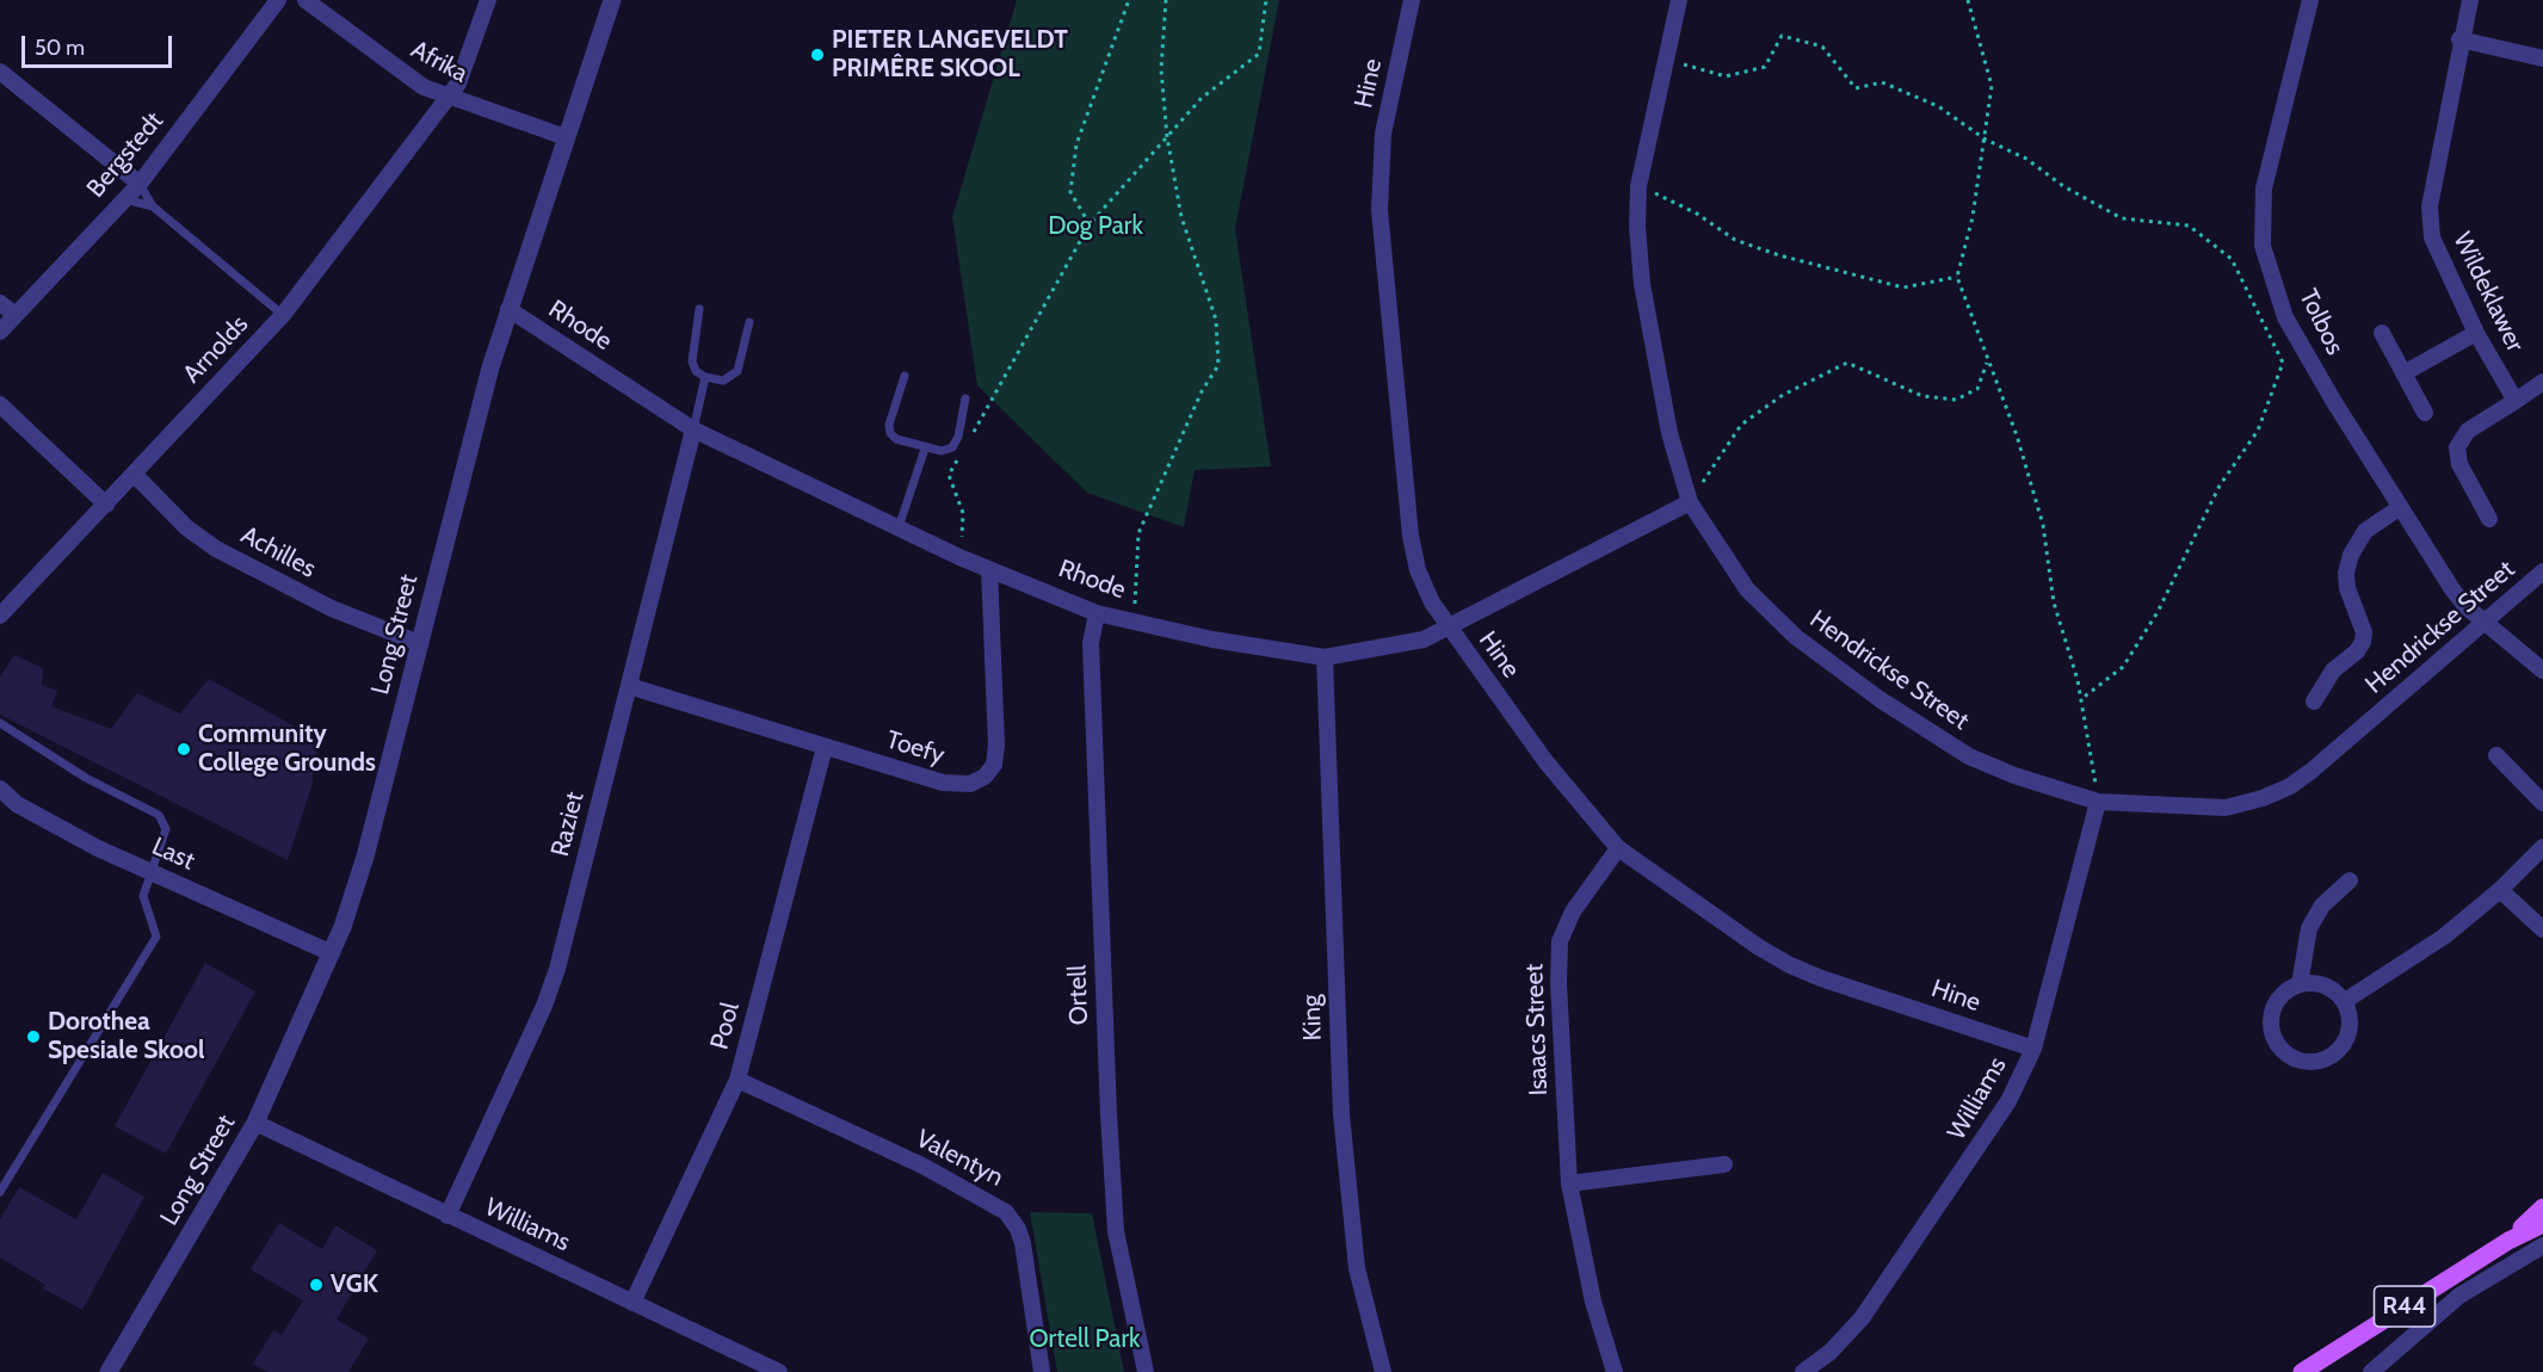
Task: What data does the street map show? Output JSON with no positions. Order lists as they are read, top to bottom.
{
  "streets": {
    "main road": ["R44"],
    "street": [
      "Afrika",
      "Hine",
      "Bergstedt",
      "Wildeklawer",
      "Tolbos",
      "Rhode",
      "Arnolds",
      "Achilles",
      "Hendrickse Street",
      "Long Street",
      "Toefy",
      "Raziet",
      "Last",
      "Ortell",
      "King",
      "Pool",
      "Isaacs Street",
      "Williams",
      "Valentyn"
    ]
  },
  "crossings": [
    ["Afrika", "Arnolds"],
    ["Afrika", "Long Street"],
    ["Hine", "Rhode"],
    ["Hine", "Isaacs Street"],
    ["Hine", "Williams"],
    ["Tolbos", "Hendrickse Street"],
    ["Rhode", "Hendrickse Street"],
    ["Rhode", "Long Street"],
    ["Rhode", "Toefy"],
    ["Rhode", "Raziet"],
    ["Rhode", "Ortell"],
    ["Rhode", "King"],
    ["Arnolds", "Achilles"],
    ["Achilles", "Long Street"],
    ["Hendrickse Street", "Williams"],
    ["Long Street", "Last"],
    ["Long Street", "Williams"],
    ["Toefy", "Raziet"],
    ["Toefy", "Pool"],
    ["Raziet", "Williams"],
    ["Pool", "Williams"],
    ["Pool", "Valentyn"]
  ],
  "parks": ["Dog Park", "Ortell Park"],
  "places": [
    "PIETER LANGEVELDT PRIMÊRE SKOOL",
    "Community College Grounds",
    "Dorothea Spesiale Skool",
    "VGK"
  ],
  "scale_bar": "50 m"
}
